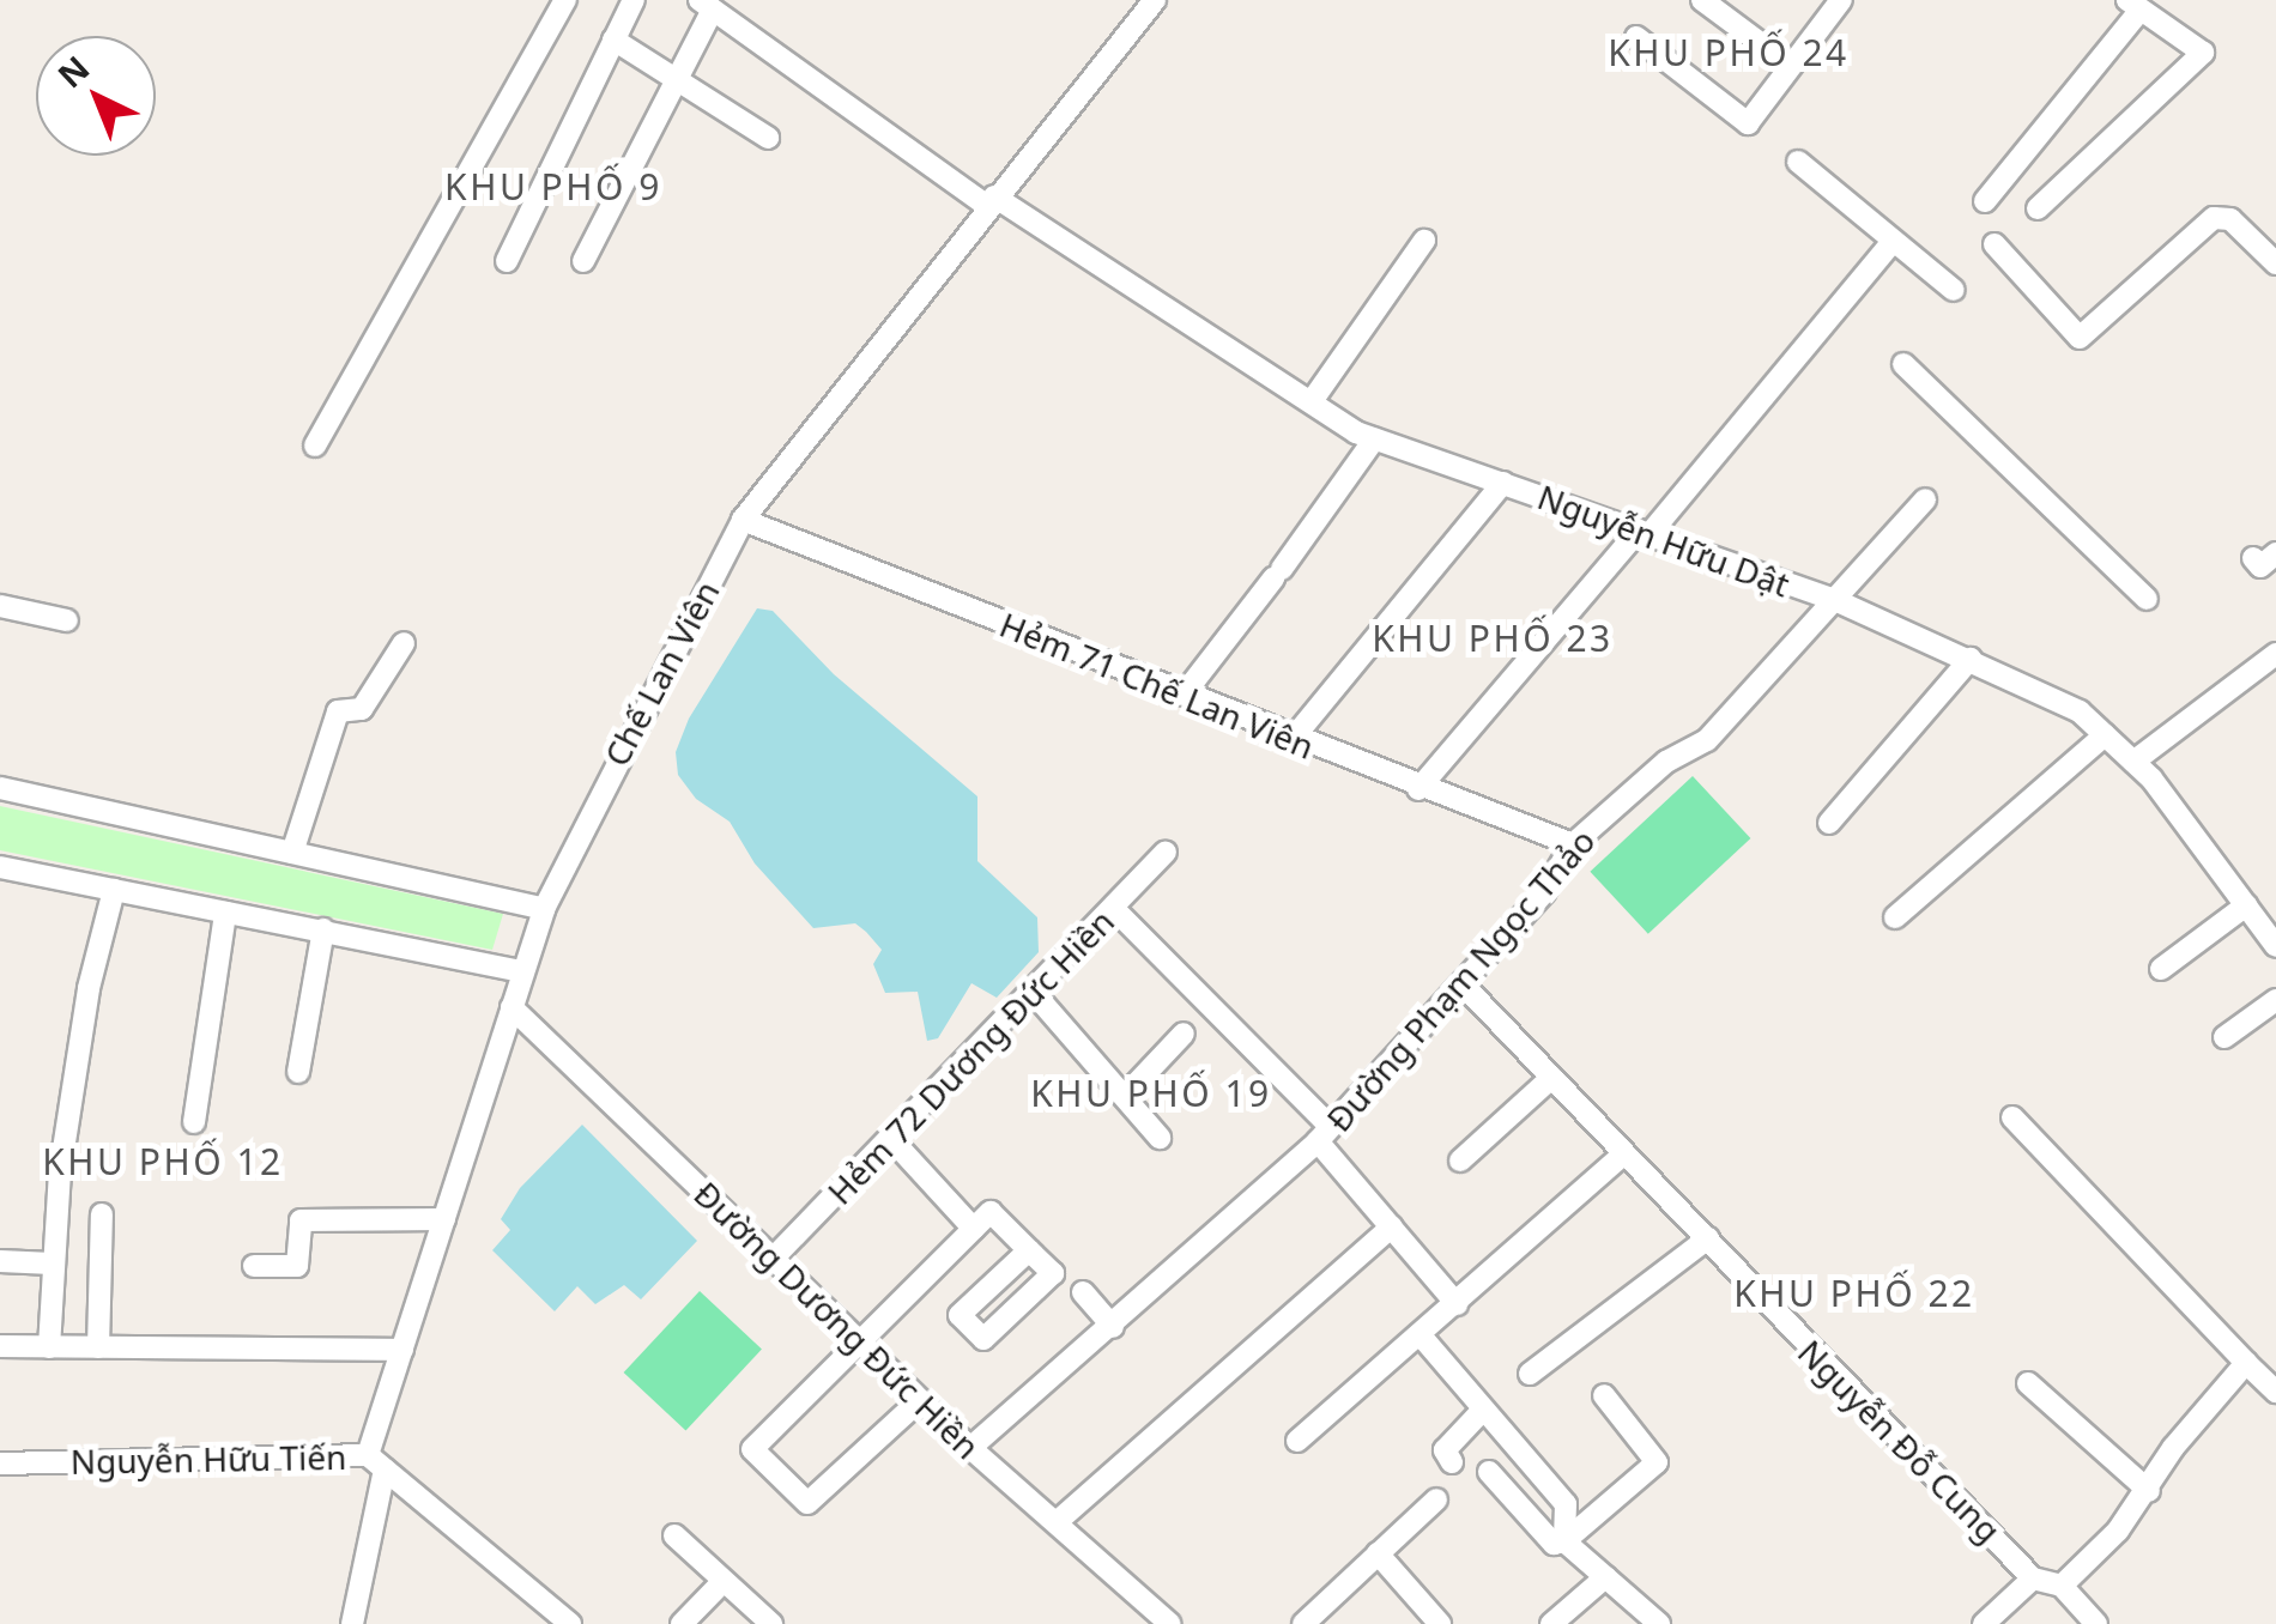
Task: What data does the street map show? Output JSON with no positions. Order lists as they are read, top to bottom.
{
  "streets": {
    "street": [
      "Nguyễn Hữu Dật",
      "Chế Lan Viên",
      "Hẻm 71 Chế Lan Viên",
      "Đường Phạm Ngọc Thảo",
      "Hẻm 72 Dương Đức Hiền",
      "Đường Dương Đức Hiền",
      "Nguyễn Đỗ Cung",
      "Nguyễn Hữu Tiến"
    ]
  },
  "crossings": [
    ["Nguyễn Hữu Dật", "Chế Lan Viên"],
    ["Nguyễn Hữu Dật", "Đường Phạm Ngọc Thảo"],
    ["Chế Lan Viên", "Hẻm 71 Chế Lan Viên"],
    ["Chế Lan Viên", "Đường Dương Đức Hiền"],
    ["Chế Lan Viên", "Nguyễn Hữu Tiến"],
    ["Hẻm 71 Chế Lan Viên", "Đường Phạm Ngọc Thảo"],
    ["Đường Phạm Ngọc Thảo", "Đường Dương Đức Hiền"],
    ["Đường Phạm Ngọc Thảo", "Nguyễn Đỗ Cung"],
    ["Hẻm 72 Dương Đức Hiền", "Đường Dương Đức Hiền"]
  ],
  "districts": [
    "KHU PHỐ 24",
    "KHU PHỐ 9",
    "KHU PHỐ 23",
    "KHU PHỐ 19",
    "KHU PHỐ 12",
    "KHU PHỐ 22"
  ],
  "north": "top left"
}
